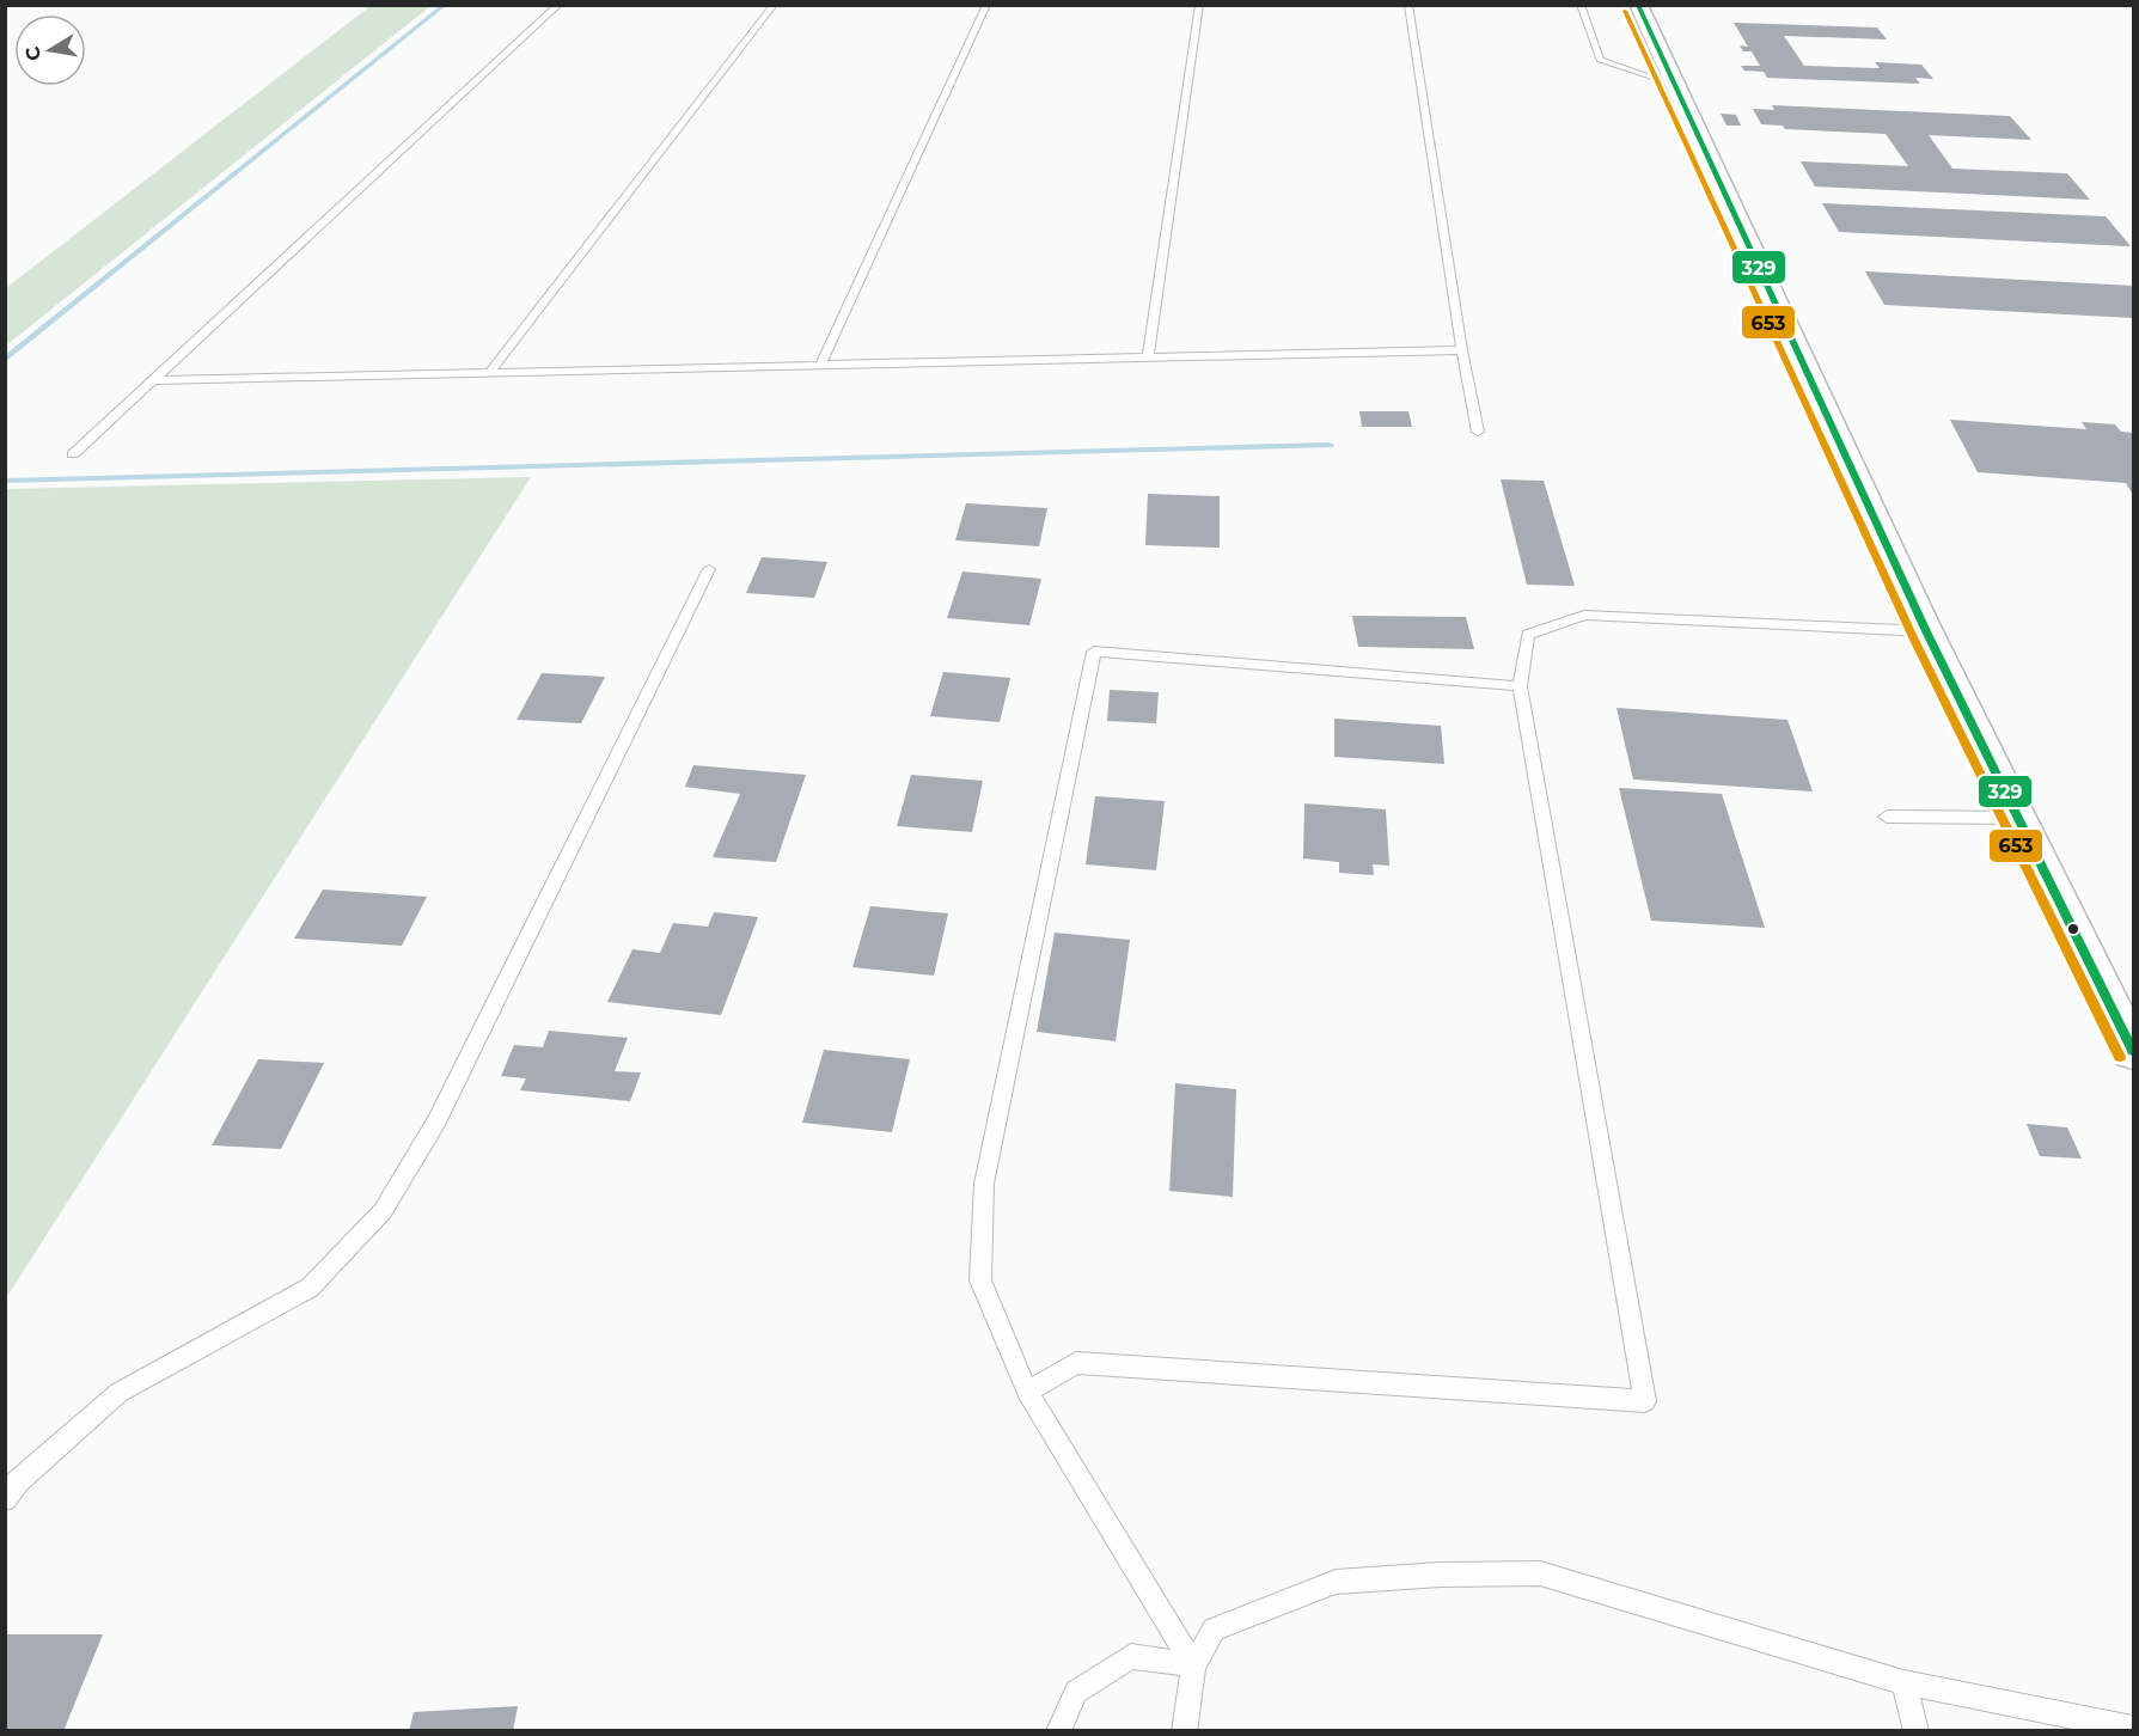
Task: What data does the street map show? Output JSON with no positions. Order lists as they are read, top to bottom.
{
  "lines": ["transit line 329", "transit line 653"],
  "north": "left"
}
